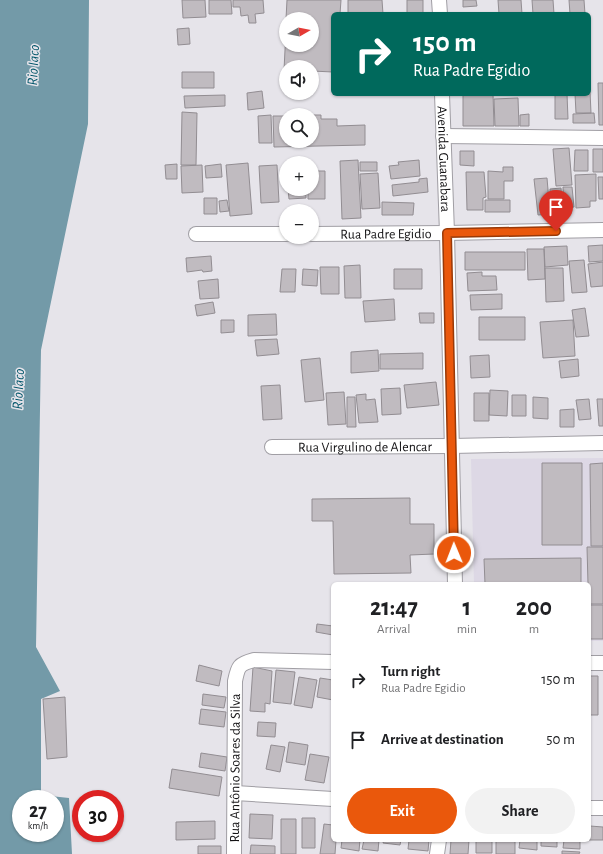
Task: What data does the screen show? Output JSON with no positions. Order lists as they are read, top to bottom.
{
  "streets": {
    "street": [
      "Avenida Guanabara",
      "Rua Padre Egidio",
      "Rua Virgulino de Alencar",
      "Rua Antônio Soares da Silva"
    ]
  },
  "crossings": [
    ["Avenida Guanabara", "Rua Padre Egidio"],
    ["Avenida Guanabara", "Rua Virgulino de Alencar"]
  ],
  "water": ["Rio Iaco"],
  "north": "right",
  "page": {
    "map_buttons": ["+", "−"],
    "turn": ["150 m", "Rua Padre Egidio"],
    "eta": [
      "21:47",
      "Arrival",
      "1",
      "min",
      "200",
      "m"
    ],
    "list": [
      {
        "name": "Turn right",
        "note": "Rua Padre Egidio",
        "value": "150 m"
      },
      {
        "name": "Arrive at destination",
        "value": "50 m"
      }
    ],
    "buttons": ["Exit", "Share"],
    "speed": "27 km/h",
    "limit": "30"
  }
}
